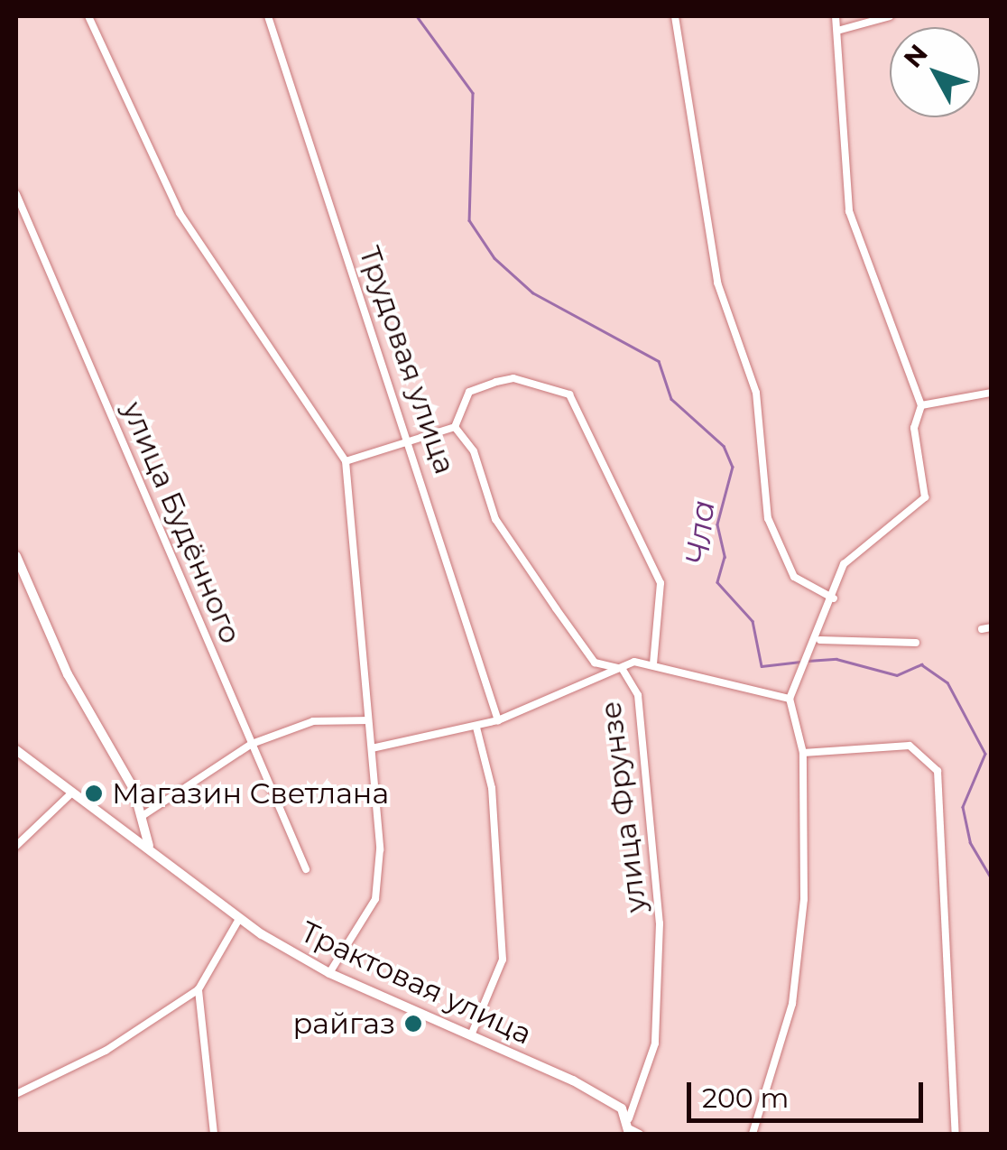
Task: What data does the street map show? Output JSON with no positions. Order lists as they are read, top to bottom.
{
  "streets": {
    "street": [
      "Трудовая улица",
      "улица Будённого",
      "улица Фрунзе",
      "Трактовая улица"
    ]
  },
  "crossings": [
    ["улица Фрунзе", "Трактовая улица"]
  ],
  "water": ["Чла"],
  "places": ["Магазин Светлана", "райгаз"],
  "scale_bar": "200 m",
  "north": "top left"
}
